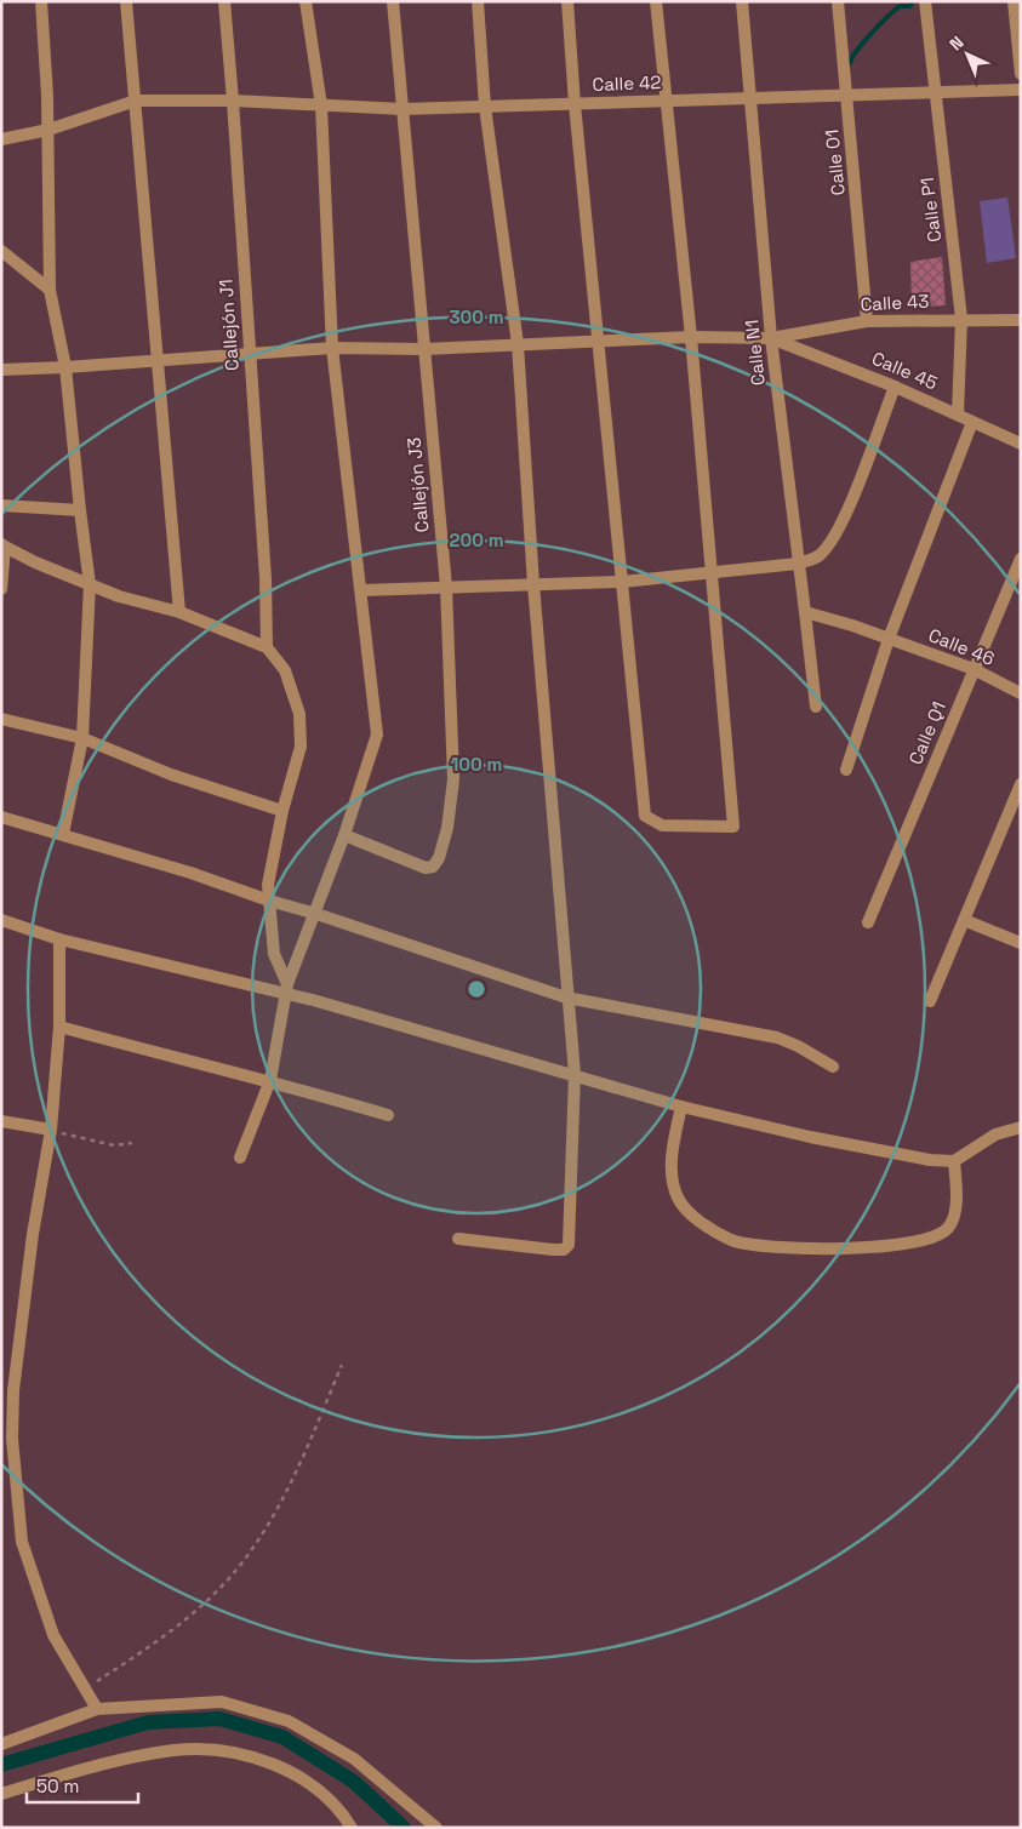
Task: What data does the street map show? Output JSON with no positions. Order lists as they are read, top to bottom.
{
  "streets": {
    "street": [
      "Calle 42",
      "Calle O1",
      "Calle P1",
      "Calle 43",
      "Callejón J1",
      "Calle N1",
      "Calle 45",
      "Callejón J3",
      "Calle 46",
      "Calle Q1"
    ]
  },
  "crossings": [
    ["Calle 42", "Calle O1"],
    ["Calle 42", "Calle P1"],
    ["Calle 42", "Callejón J1"],
    ["Calle 42", "Calle N1"],
    ["Calle 42", "Callejón J3"],
    ["Calle O1", "Calle 43"],
    ["Calle P1", "Calle 43"],
    ["Calle P1", "Calle 45"],
    ["Calle 43", "Calle N1"],
    ["Calle 43", "Calle 45"],
    ["Calle N1", "Calle 45"],
    ["Calle 46", "Calle Q1"]
  ],
  "scale_bar": "50 m",
  "north": "top left",
  "rings": ["300 m", "200 m", "100 m"]
}
